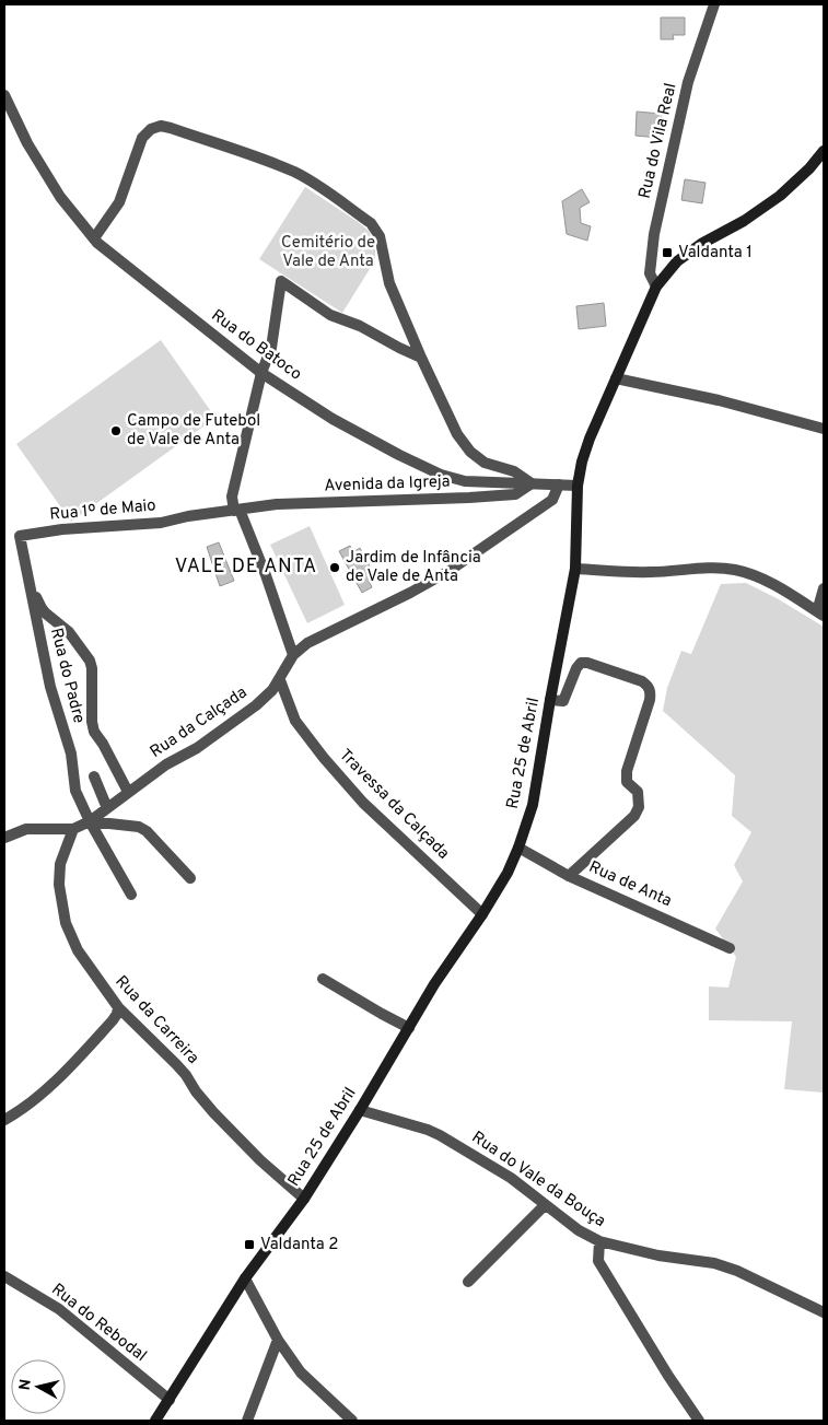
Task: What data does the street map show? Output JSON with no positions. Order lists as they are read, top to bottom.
{
  "streets": {
    "main road": ["Rua 25 de Abril"],
    "street": [
      "Rua do Vila Real",
      "Rua do Batoco",
      "Avenida da Igreja",
      "Rua 1º de Maio",
      "Rua do Padre",
      "Rua da Calçada",
      "Travessa da Calçada",
      "Rua de Anta",
      "Rua da Carreira",
      "Rua do Vale da Bouça",
      "Rua do Rebodal"
    ]
  },
  "crossings": [
    ["Rua do Vila Real", "Rua 25 de Abril"],
    ["Rua do Batoco", "Avenida da Igreja"],
    ["Rua do Batoco", "Rua da Calçada"],
    ["Rua do Batoco", "Rua 25 de Abril"],
    ["Avenida da Igreja", "Rua 1º de Maio"],
    ["Rua 1º de Maio", "Rua do Padre"],
    ["Rua do Padre", "Rua da Calçada"],
    ["Rua da Calçada", "Travessa da Calçada"],
    ["Rua da Calçada", "Rua da Carreira"],
    ["Rua 25 de Abril", "Travessa da Calçada"],
    ["Rua 25 de Abril", "Rua de Anta"],
    ["Rua 25 de Abril", "Rua da Carreira"],
    ["Rua 25 de Abril", "Rua do Vale da Bouça"],
    ["Rua 25 de Abril", "Rua do Rebodal"]
  ],
  "districts": ["VALE DE ANTA"],
  "parks": ["Cemitério de Vale de Anta"],
  "places": {
    "transit": ["Valdanta 1", "Valdanta 2"],
    "other": ["Campo de Futebol de Vale de Anta", "Jardim de Infância de Vale de Anta"]
  },
  "north": "left"
}
